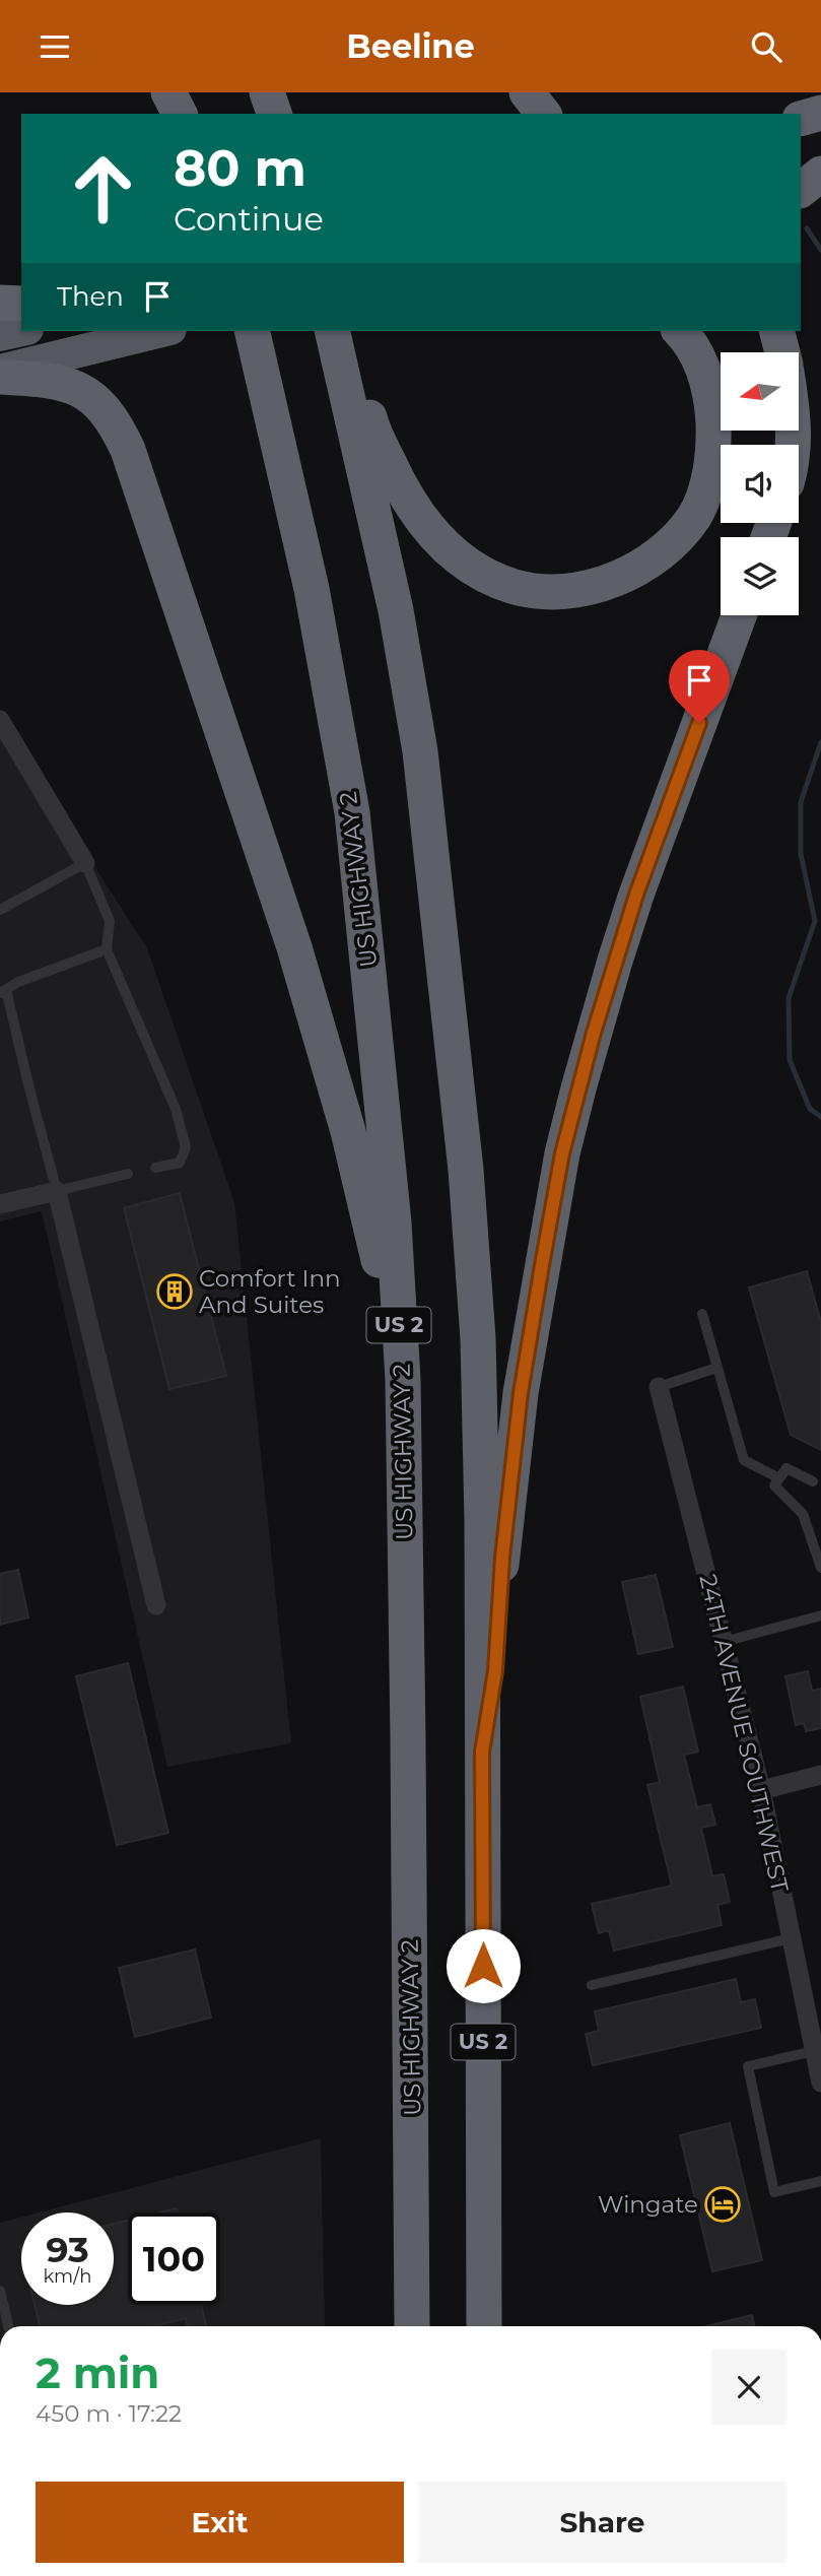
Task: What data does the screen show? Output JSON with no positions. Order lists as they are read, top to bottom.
{
  "streets": {
    "highway": ["US HIGHWAY 2", "US 2"],
    "street": ["24TH AVENUE SOUTHWEST"]
  },
  "places": {
    "building": ["Comfort Inn And Suites"],
    "hotel": ["Wingate"]
  },
  "north": "left",
  "page": {
    "header": "Beeline",
    "turn": ["80 m", "Continue"],
    "then": "Then",
    "speed": "93 km/h",
    "limit": "100",
    "heading": ["2 min", "450 m · 17:22"],
    "buttons": ["Exit", "Share"]
  }
}
